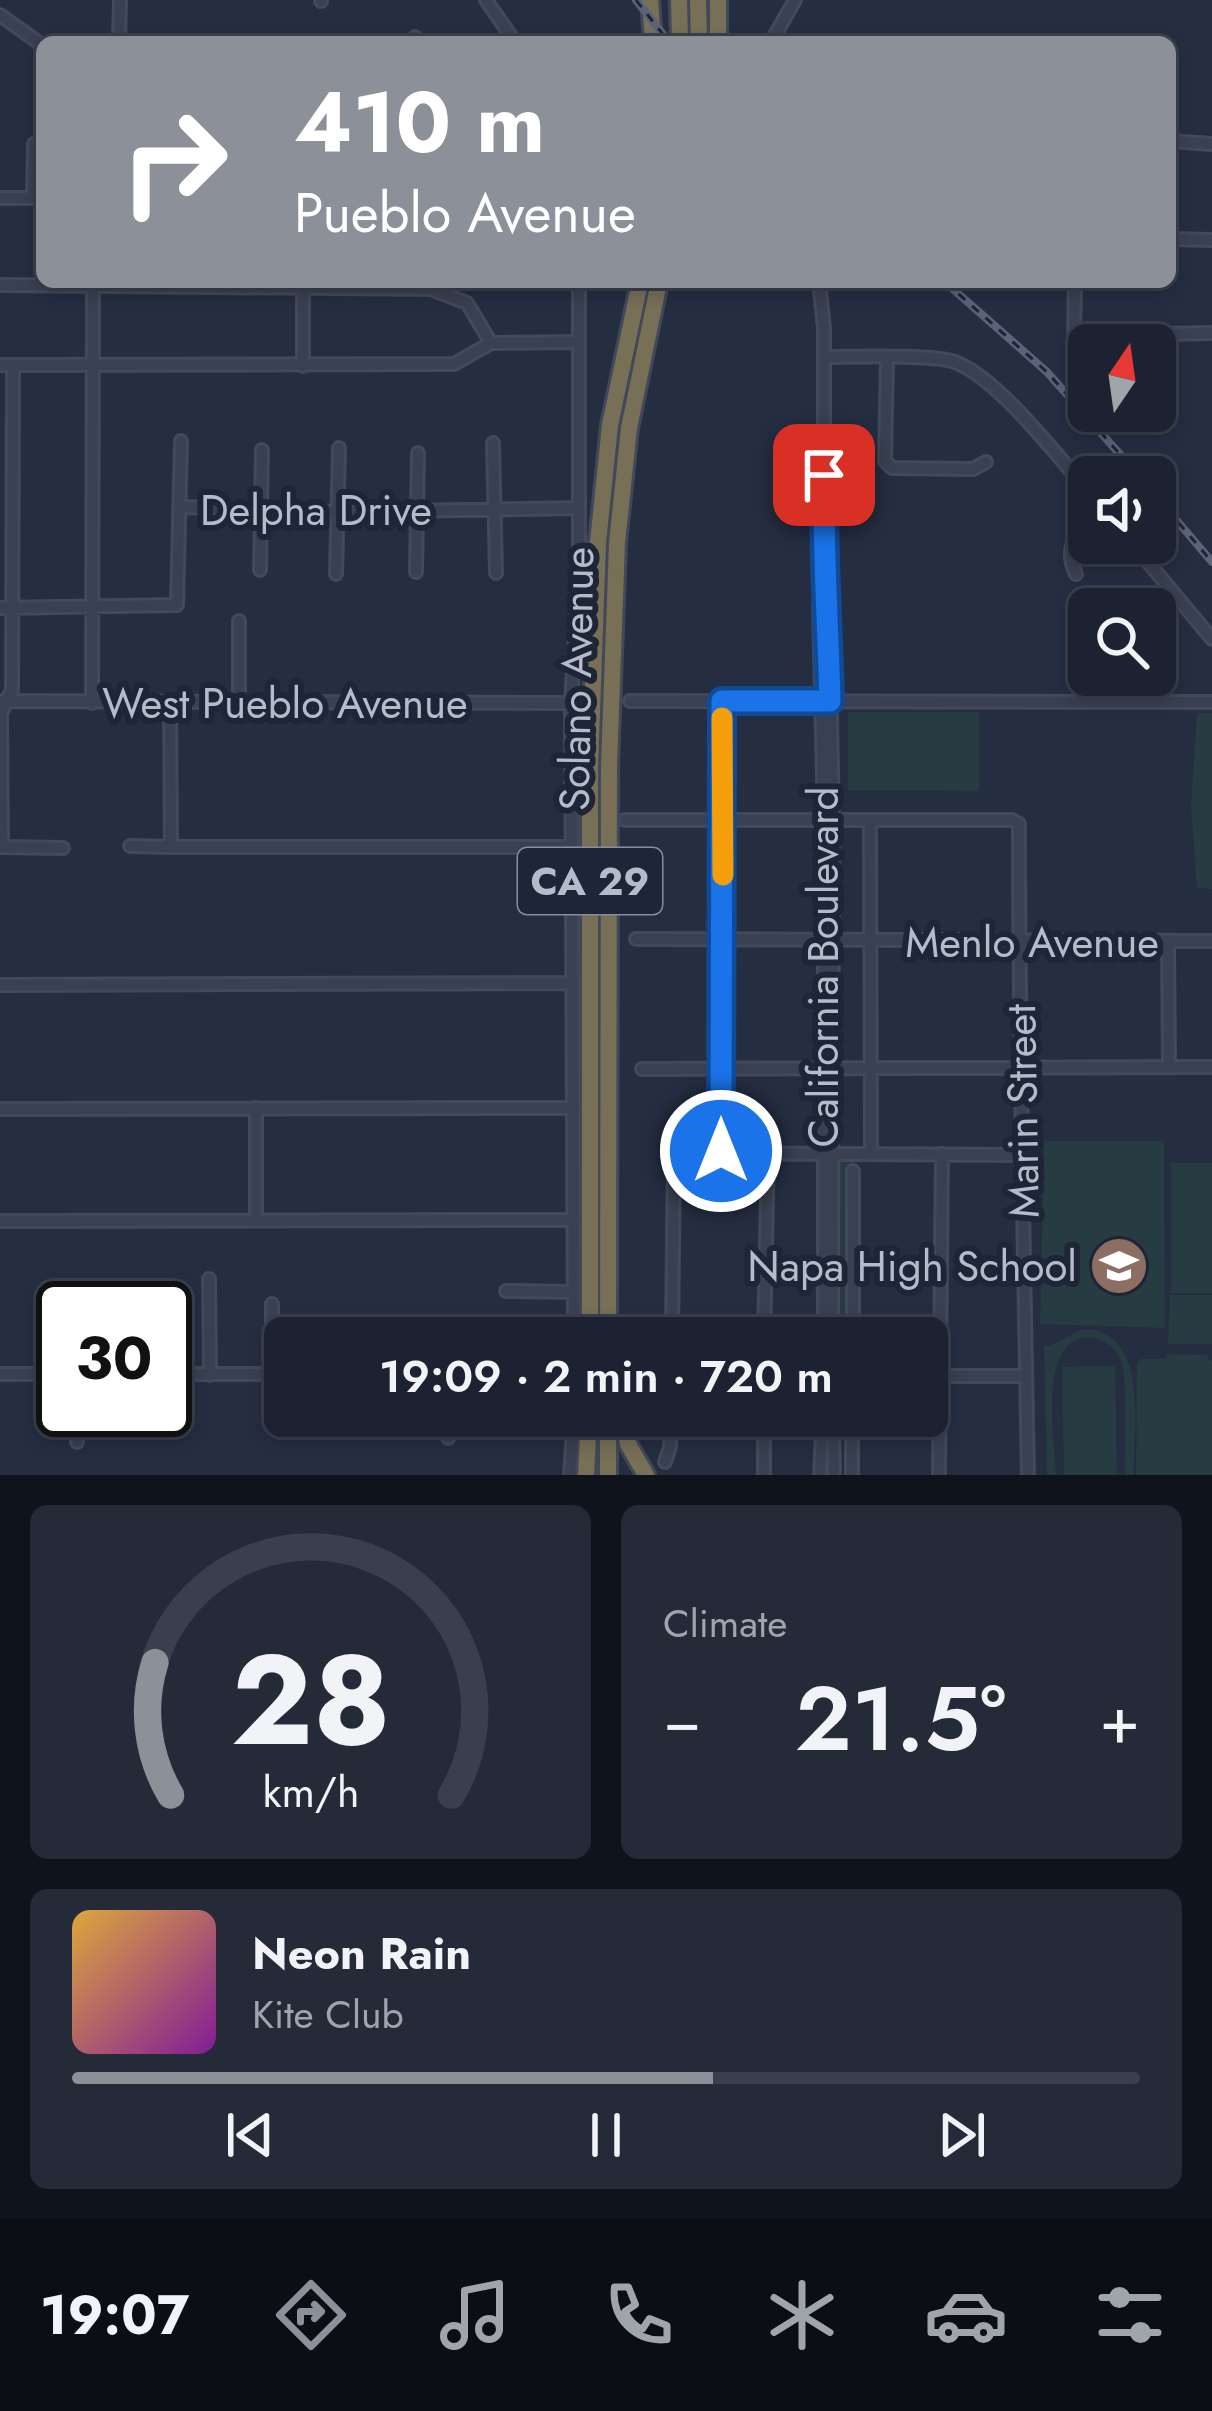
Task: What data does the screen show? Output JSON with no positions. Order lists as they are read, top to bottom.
{
  "streets": {
    "highway": ["CA 29"],
    "street": [
      "Delpha Drive",
      "Solano Avenue",
      "West Pueblo Avenue",
      "Menlo Avenue",
      "California Boulevard",
      "Marin Street"
    ]
  },
  "crossings": [
    ["Delpha Drive", "Solano Avenue"],
    ["Solano Avenue", "West Pueblo Avenue"],
    ["Menlo Avenue", "California Boulevard"],
    ["Menlo Avenue", "Marin Street"]
  ],
  "places": {
    "school or university": ["Napa High School"]
  },
  "north": "top",
  "page": {
    "turn": ["410 m", "Pueblo Avenue"],
    "limit": "30",
    "trip": "19:09 · 2 min · 720 m",
    "tile": "Climate",
    "heat": ["−", "21.5°", "+"],
    "song": ["Neon Rain", "Kite Club"],
    "tabs": "19:07",
    "gauge": ["28", "km/h"]
  }
}
